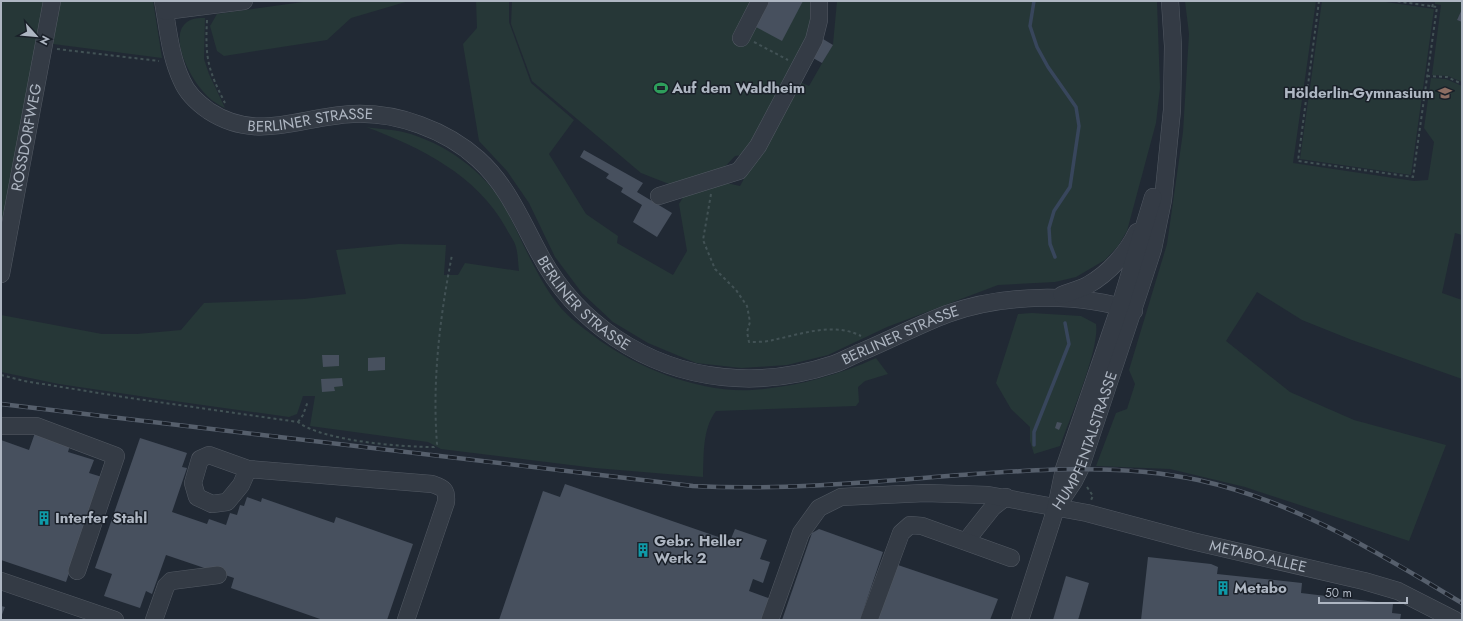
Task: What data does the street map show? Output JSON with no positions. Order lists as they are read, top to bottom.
{
  "streets": {
    "street": [
      "BERLINER STRASSE",
      "ROSSDORFWEG",
      "HUMPFENTALSTRASSE",
      "METABO-ALLEE"
    ]
  },
  "crossings": [
    ["BERLINER STRASSE", "HUMPFENTALSTRASSE"],
    ["HUMPFENTALSTRASSE", "METABO-ALLEE"]
  ],
  "places": {
    "sports": ["Auf dem Waldheim"],
    "school or university": ["Hölderlin-Gymnasium"],
    "building": ["Interfer Stahl", "Gebr. Heller Werk 2", "Metabo"]
  },
  "scale_bar": "50 m",
  "north": "bottom right"
}
